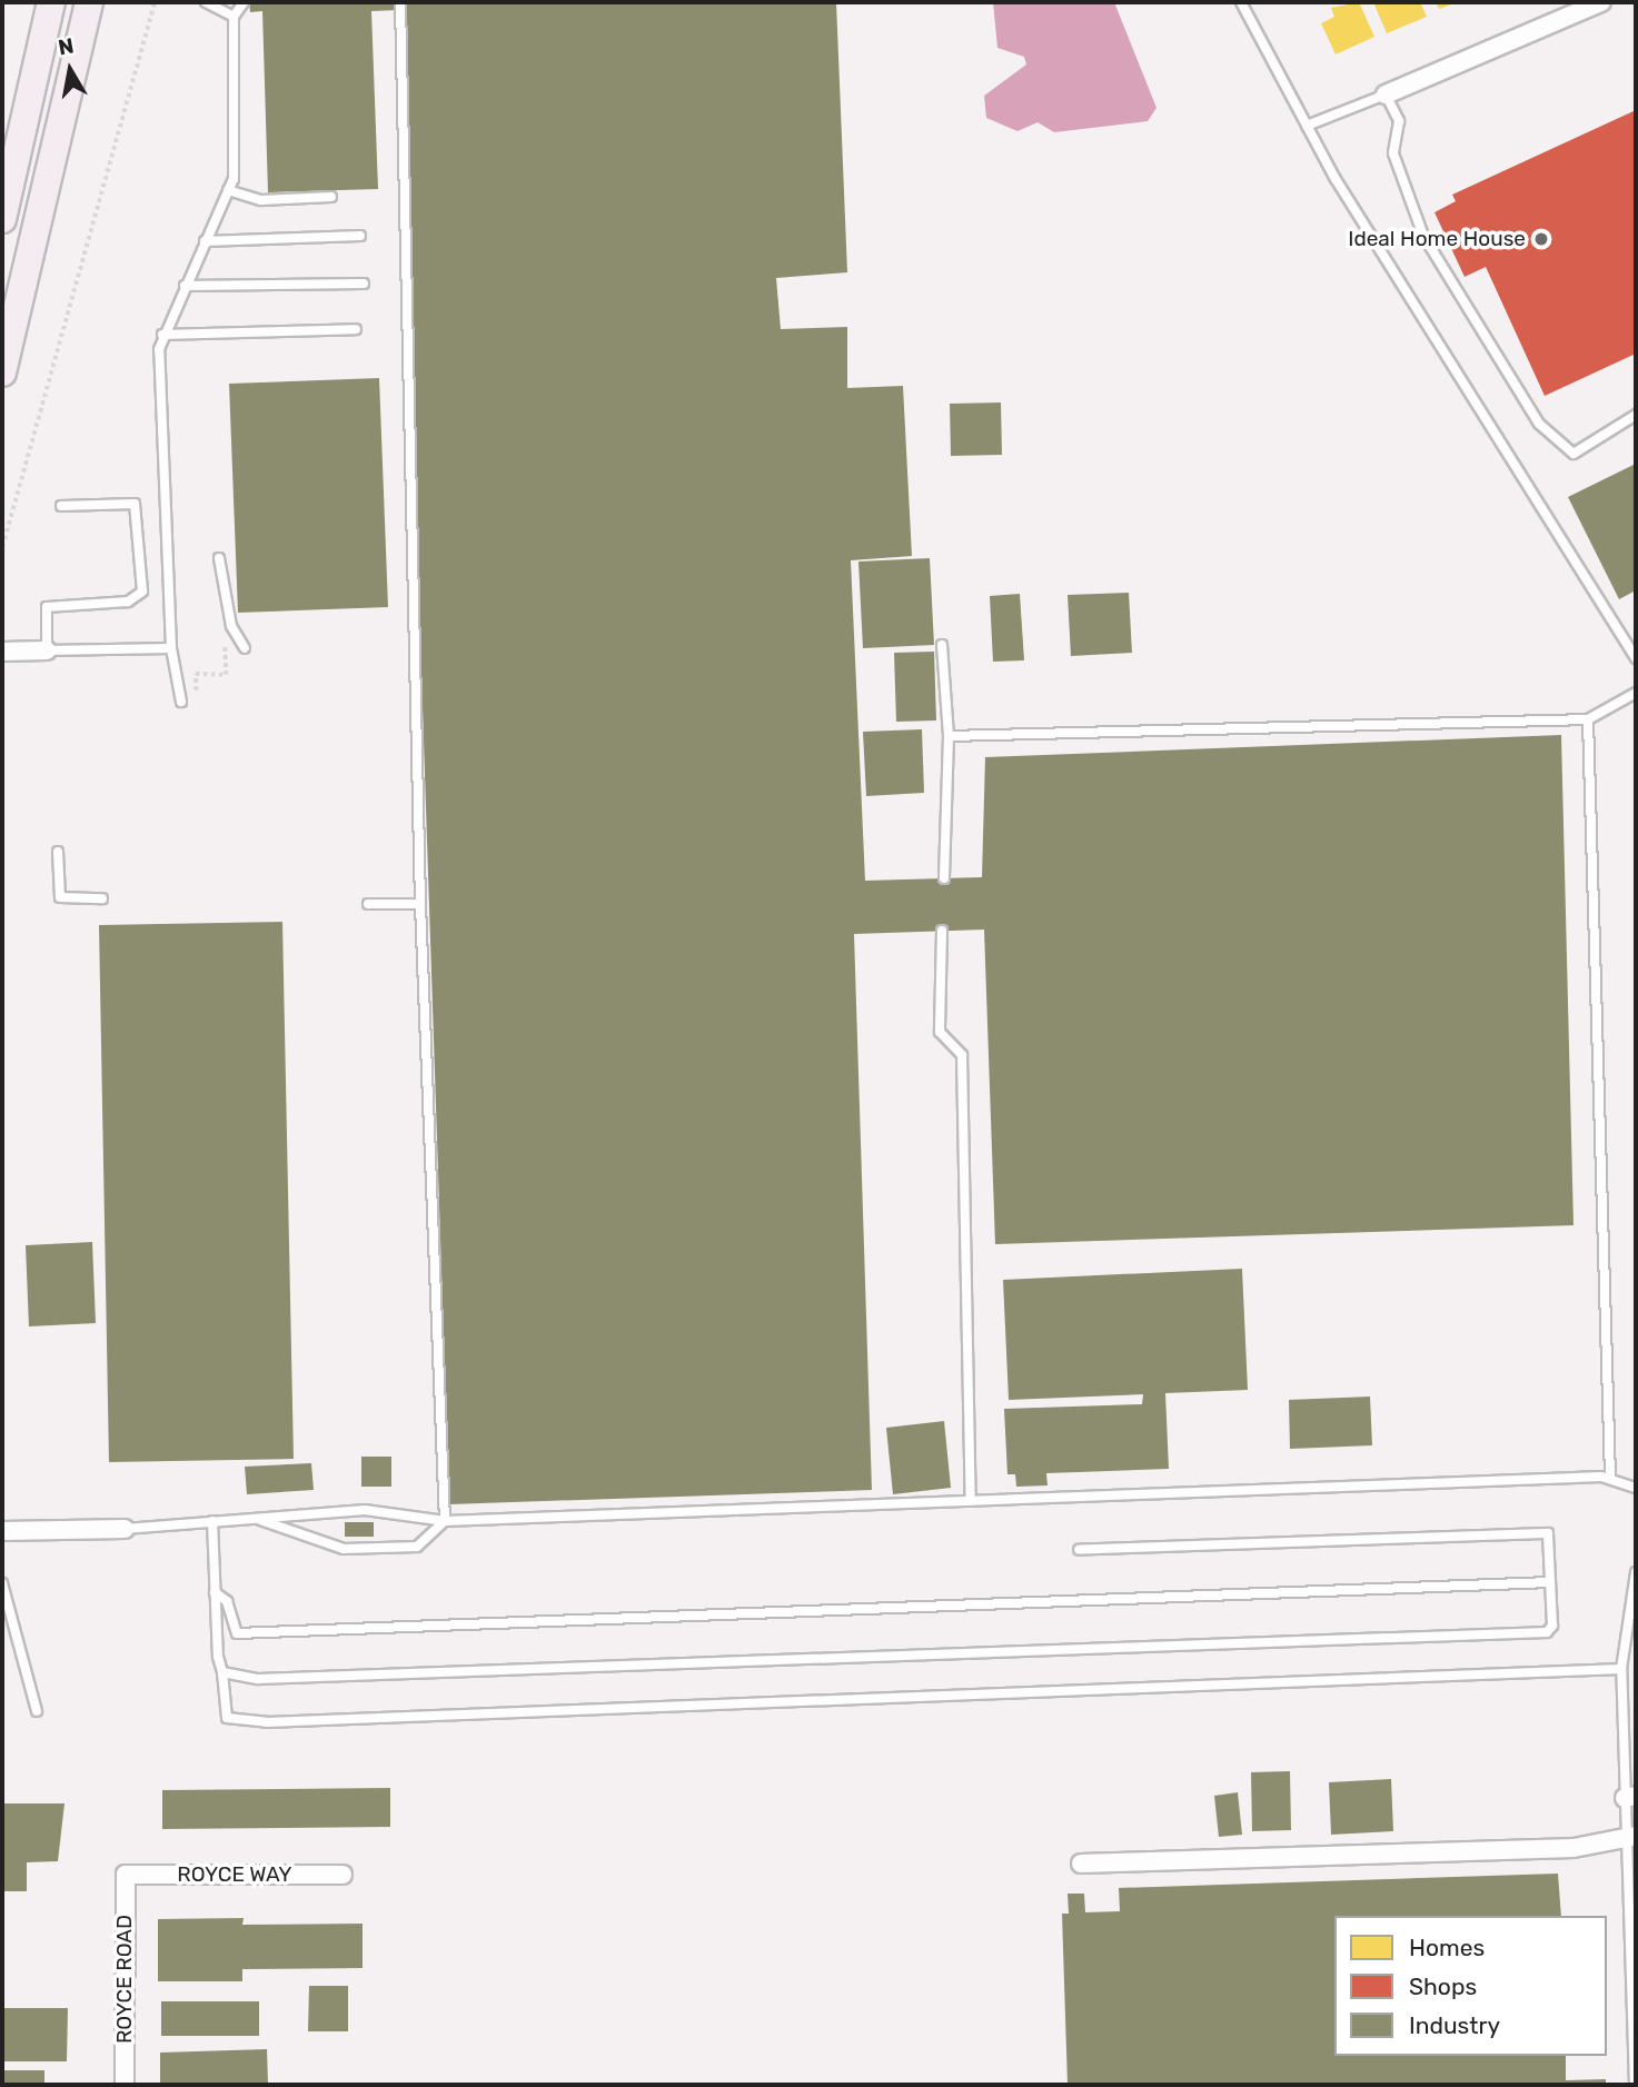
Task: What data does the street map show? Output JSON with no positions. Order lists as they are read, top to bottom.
{
  "streets": {
    "street": ["ROYCE WAY", "ROYCE ROAD"]
  },
  "crossings": [
    ["ROYCE WAY", "ROYCE ROAD"]
  ],
  "places": ["Ideal Home House"],
  "legend": ["Homes", "Shops", "Industry"],
  "north": "top"
}
